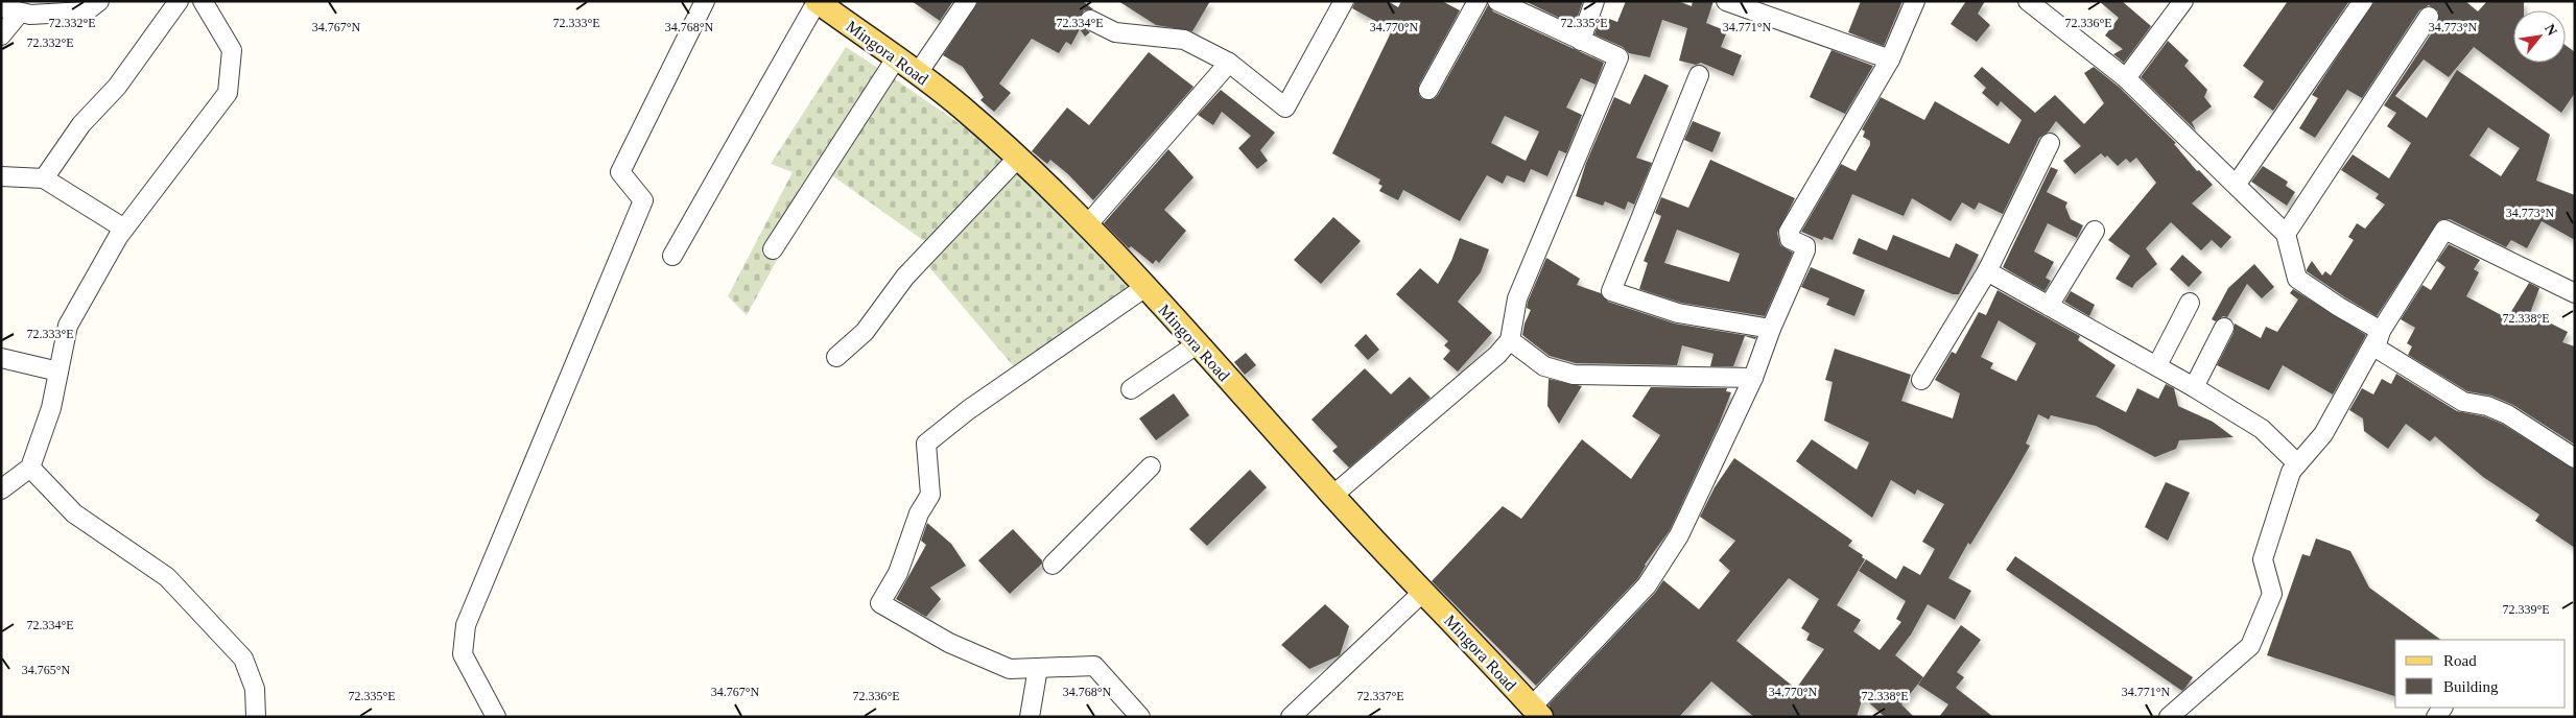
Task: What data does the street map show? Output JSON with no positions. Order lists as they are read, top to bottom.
{
  "streets": {
    "main road": ["Mingora Road"]
  },
  "legend": ["Road", "Building"],
  "north": "top right",
  "coordinates": [
    "72.332°E",
    "72.333°E",
    "72.334°E",
    "72.335°E",
    "72.336°E",
    "34.767°N",
    "34.768°N",
    "34.770°N",
    "34.771°N",
    "34.773°N",
    "72.338°E",
    "72.339°E",
    "34.765°N",
    "72.337°E"
  ]
}
